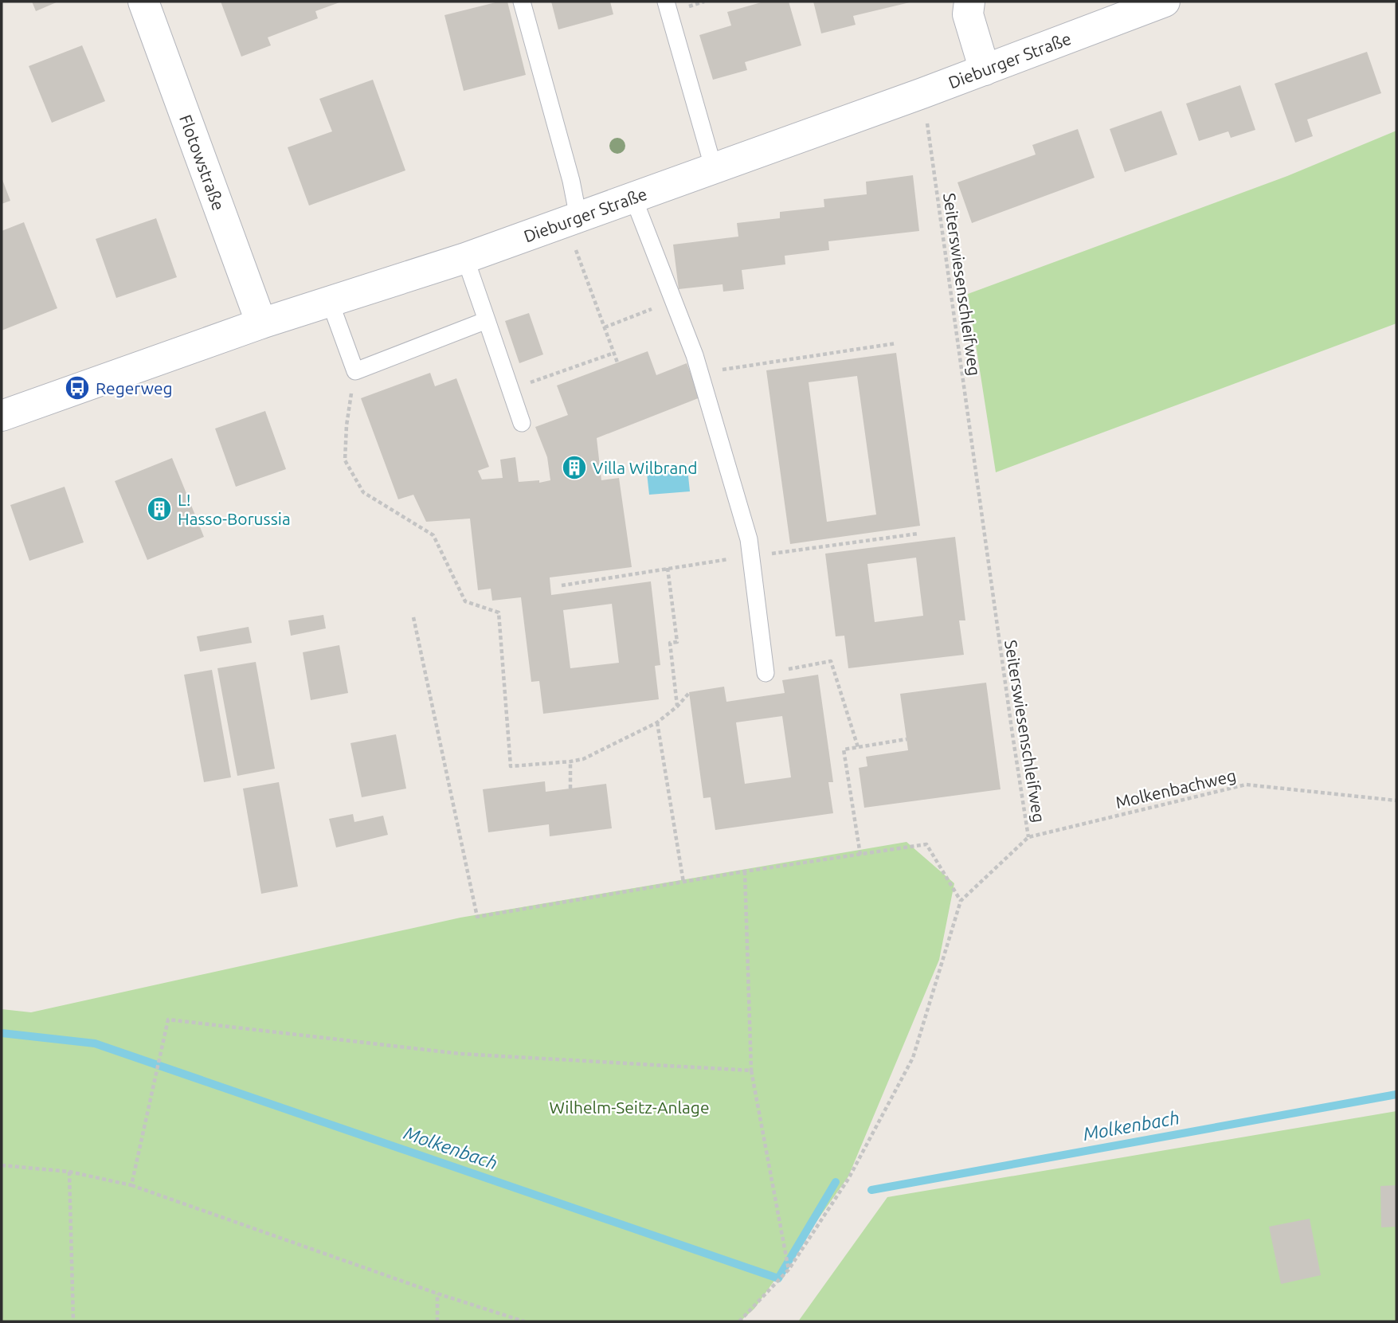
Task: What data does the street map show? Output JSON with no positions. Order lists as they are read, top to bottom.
{
  "streets": {
    "main road": ["Dieburger Straße", "Flotowstraße"],
    "path": ["Seiterswiesenschleifweg", "Molkenbachweg"]
  },
  "crossings": [
    ["Dieburger Straße", "Flotowstraße"],
    ["Dieburger Straße", "Seiterswiesenschleifweg"],
    ["Seiterswiesenschleifweg", "Molkenbachweg"]
  ],
  "water": ["Molkenbach"],
  "parks": ["Wilhelm-Seitz-Anlage"],
  "places": {
    "bus stop": ["Regerweg"],
    "building": ["Villa Wilbrand", "L! Hasso-Borussia"]
  }
}
